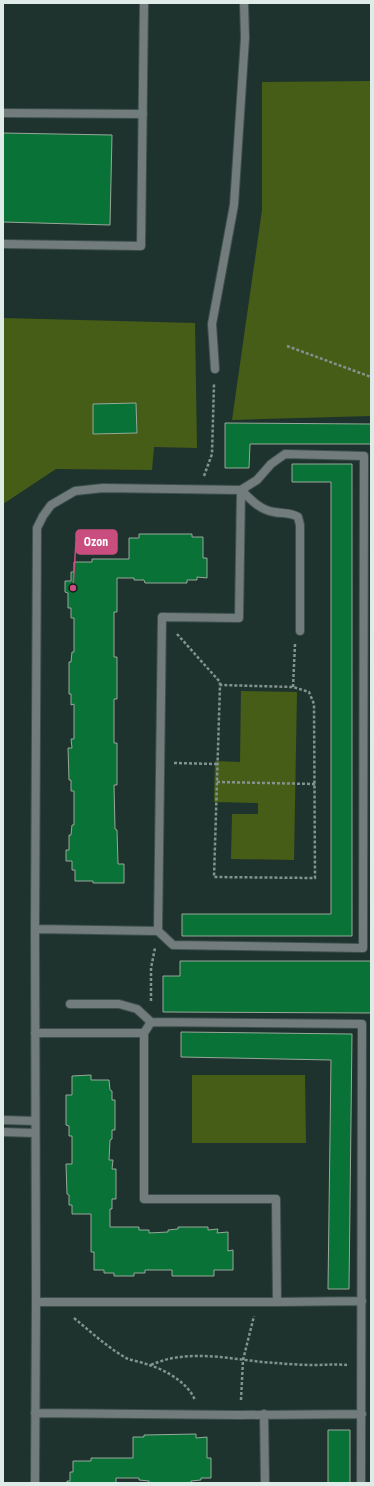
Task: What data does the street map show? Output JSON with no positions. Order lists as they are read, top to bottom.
{
  "places": ["Ozon"]
}
